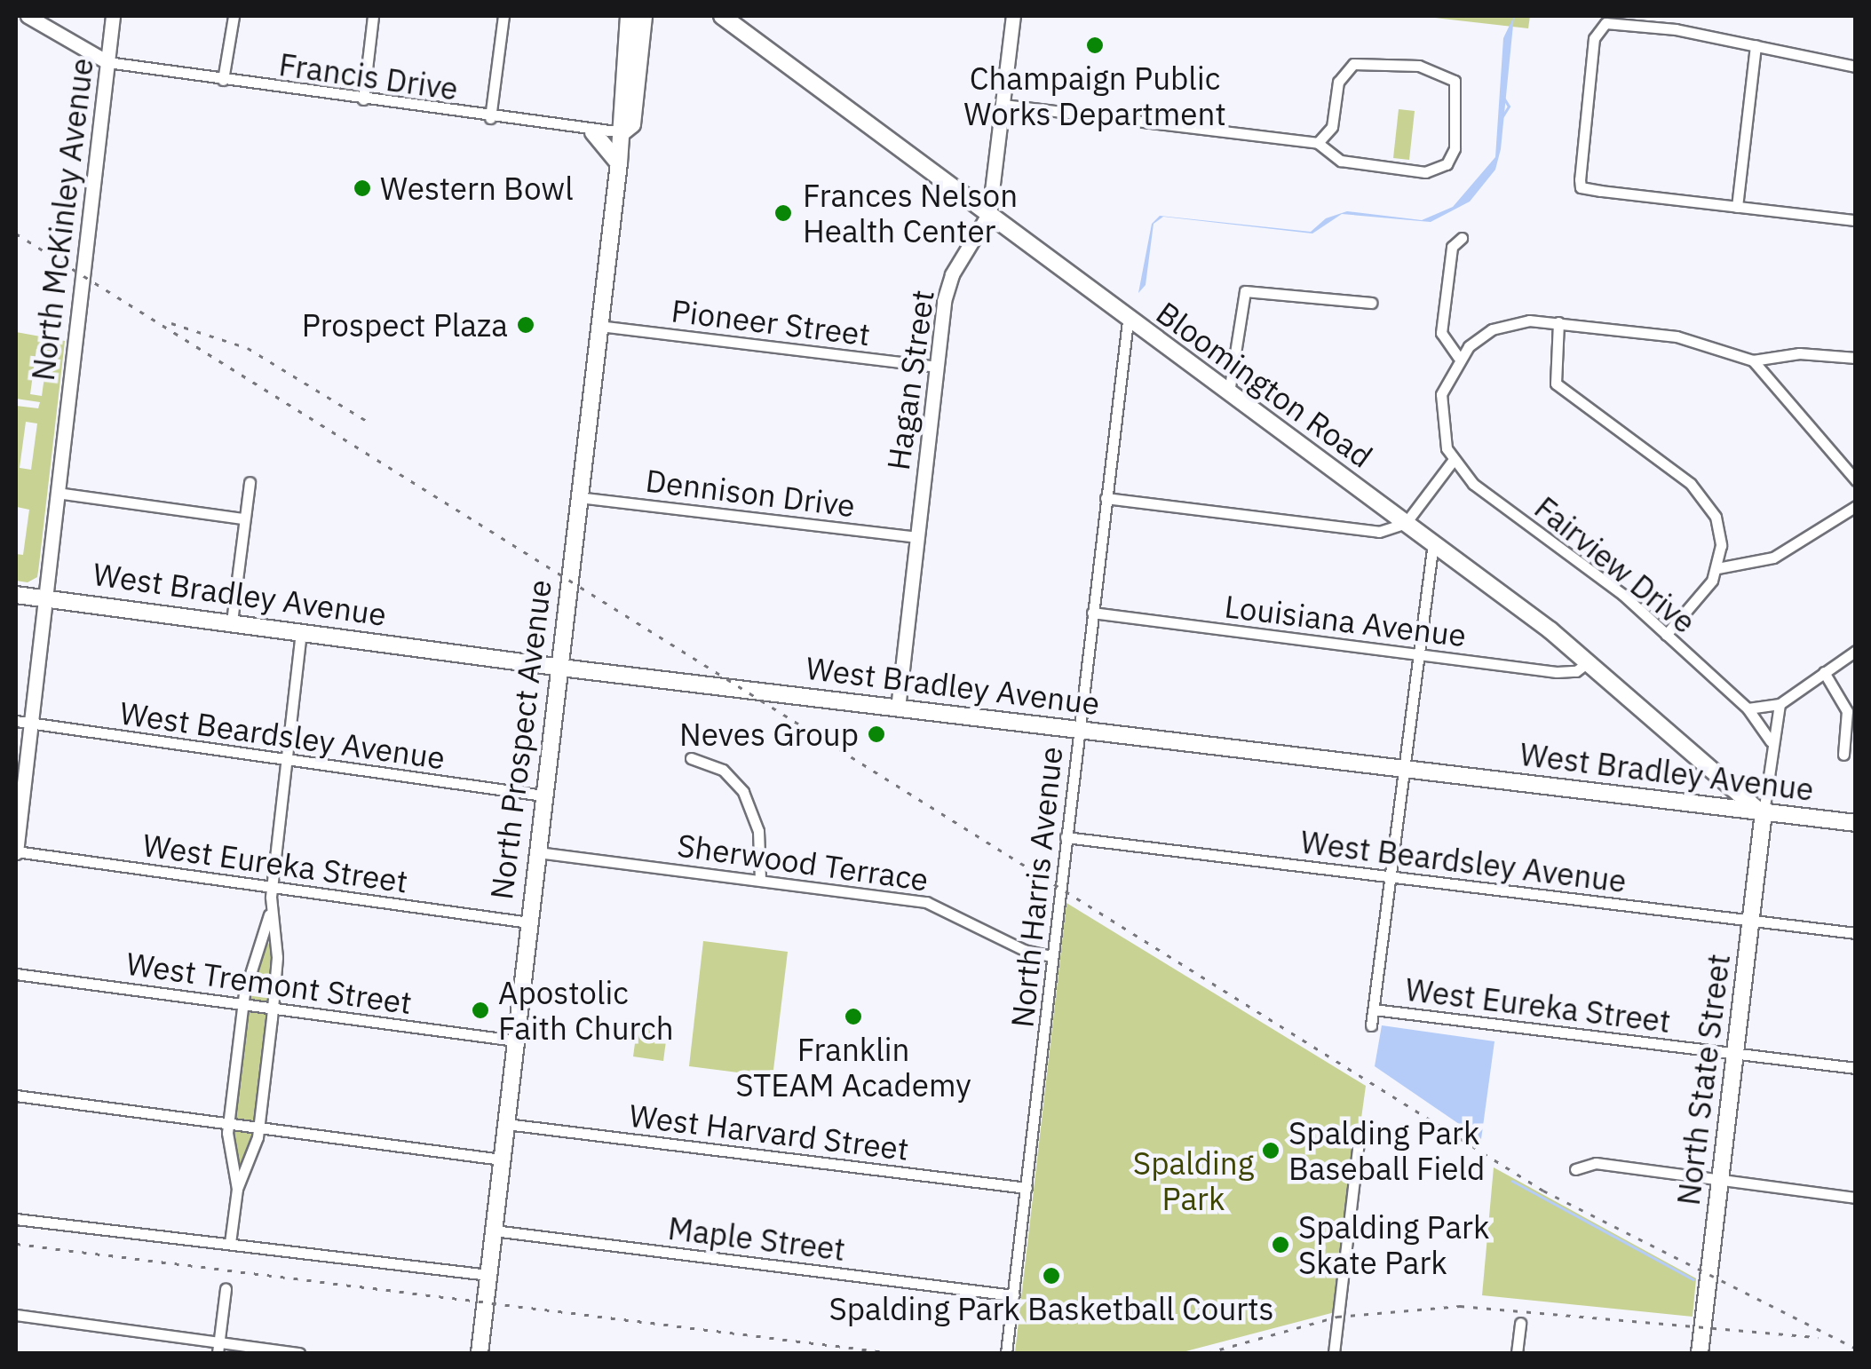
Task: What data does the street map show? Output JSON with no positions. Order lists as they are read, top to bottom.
{
  "streets": {
    "main road": [
      "Bloomington Road",
      "West Bradley Avenue",
      "North Prospect Avenue",
      "North State Street"
    ],
    "street": [
      "Francis Drive",
      "North McKinley Avenue",
      "Pioneer Street",
      "Hagan Street",
      "Dennison Drive",
      "Fairview Drive",
      "Louisiana Avenue",
      "West Beardsley Avenue",
      "Sherwood Terrace",
      "West Eureka Street",
      "North Harris Avenue",
      "West Tremont Street",
      "West Harvard Street",
      "Maple Street"
    ]
  },
  "crossings": [
    ["Francis Drive", "North McKinley Avenue"],
    ["Francis Drive", "North Prospect Avenue"],
    ["North McKinley Avenue", "West Bradley Avenue"],
    ["North McKinley Avenue", "West Beardsley Avenue"],
    ["North McKinley Avenue", "West Eureka Street"],
    ["Pioneer Street", "Hagan Street"],
    ["Pioneer Street", "North Prospect Avenue"],
    ["Hagan Street", "Bloomington Road"],
    ["Hagan Street", "Dennison Drive"],
    ["Hagan Street", "West Bradley Avenue"],
    ["Bloomington Road", "West Bradley Avenue"],
    ["Bloomington Road", "Louisiana Avenue"],
    ["Bloomington Road", "North Harris Avenue"],
    ["Bloomington Road", "North State Street"],
    ["Dennison Drive", "North Prospect Avenue"],
    ["West Bradley Avenue", "North Prospect Avenue"],
    ["West Bradley Avenue", "North Harris Avenue"],
    ["West Bradley Avenue", "North State Street"],
    ["Louisiana Avenue", "North Harris Avenue"],
    ["West Beardsley Avenue", "North Prospect Avenue"],
    ["West Beardsley Avenue", "North Harris Avenue"],
    ["West Beardsley Avenue", "North State Street"],
    ["North Prospect Avenue", "Sherwood Terrace"],
    ["North Prospect Avenue", "West Eureka Street"],
    ["North Prospect Avenue", "West Tremont Street"],
    ["North Prospect Avenue", "West Harvard Street"],
    ["North Prospect Avenue", "Maple Street"],
    ["Sherwood Terrace", "North Harris Avenue"],
    ["West Eureka Street", "North State Street"],
    ["North Harris Avenue", "West Harvard Street"],
    ["North Harris Avenue", "Maple Street"]
  ],
  "parks": ["Spalding Park"],
  "places": [
    "Champaign Public Works Department",
    "Western Bowl",
    "Frances Nelson Health Center",
    "Prospect Plaza",
    "Neves Group",
    "Apostolic Faith Church",
    "Franklin STEAM Academy",
    "Spalding Park Baseball Field",
    "Spalding Park Skate Park",
    "Spalding Park Basketball Courts"
  ]
}
